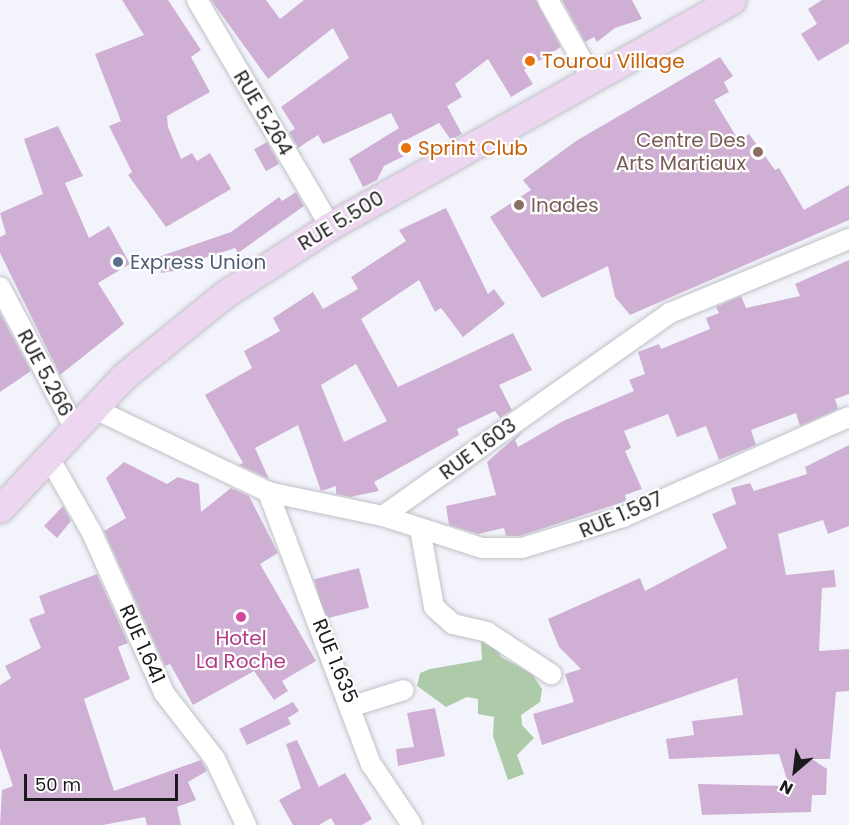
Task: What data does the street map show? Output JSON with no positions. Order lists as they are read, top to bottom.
{
  "streets": {
    "main road": ["RUE 5.500"],
    "street": [
      "RUE 5.264",
      "RUE 5.266",
      "RUE 1.603",
      "RUE 1.597",
      "RUE 1.641",
      "RUE 1.635"
    ]
  },
  "crossings": [
    ["RUE 5.264", "RUE 5.500"],
    ["RUE 5.500", "RUE 5.266"],
    ["RUE 5.500", "RUE 1.641"],
    ["RUE 1.603", "RUE 1.597"]
  ],
  "places": [
    "Tourou Village",
    "Sprint Club",
    "Centre Des Arts Martiaux",
    "Inades",
    "Express Union",
    "Hotel La Roche"
  ],
  "scale_bar": "50 m",
  "north": "bottom left"
}
